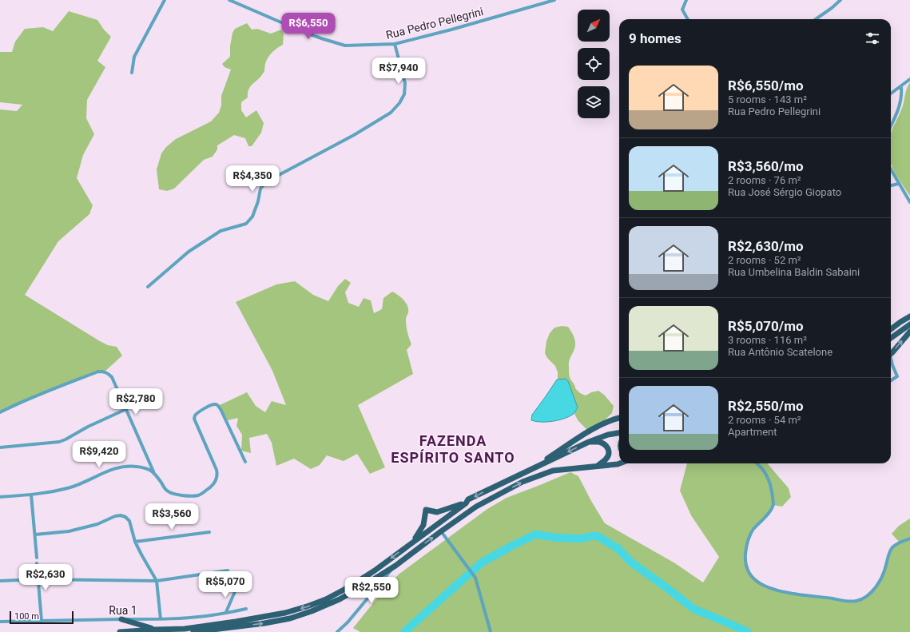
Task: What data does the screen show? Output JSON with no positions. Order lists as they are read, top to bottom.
{
  "streets": {
    "street": ["Rua Pedro Pellegrini", "Rua 1"]
  },
  "districts": ["FAZENDA ESPÍRITO SANTO"],
  "scale_bar": "100 m",
  "north": "top right",
  "page": {
    "price": [
      "R$6,550",
      "R$7,940",
      "R$4,350",
      "R$2,780",
      "R$9,420",
      "R$3,560",
      "R$2,630",
      "R$5,070",
      "R$2,550"
    ],
    "heading": "9 homes",
    "list": [
      {
        "name": "R$6,550/mo",
        "note": "5 rooms · 143 m² · Rua Pedro Pellegrini"
      },
      {
        "name": "R$3,560/mo",
        "note": "2 rooms · 76 m² · Rua José Sérgio Giopato"
      },
      {
        "name": "R$2,630/mo",
        "note": "2 rooms · 52 m² · Rua Umbelina Baldin Sabaini"
      },
      {
        "name": "R$5,070/mo",
        "note": "3 rooms · 116 m² · Rua Antônio Scatelone"
      },
      {
        "name": "R$2,550/mo",
        "note": "2 rooms · 54 m² · Apartment"
      }
    ],
    "scale": "100 m"
  }
}
